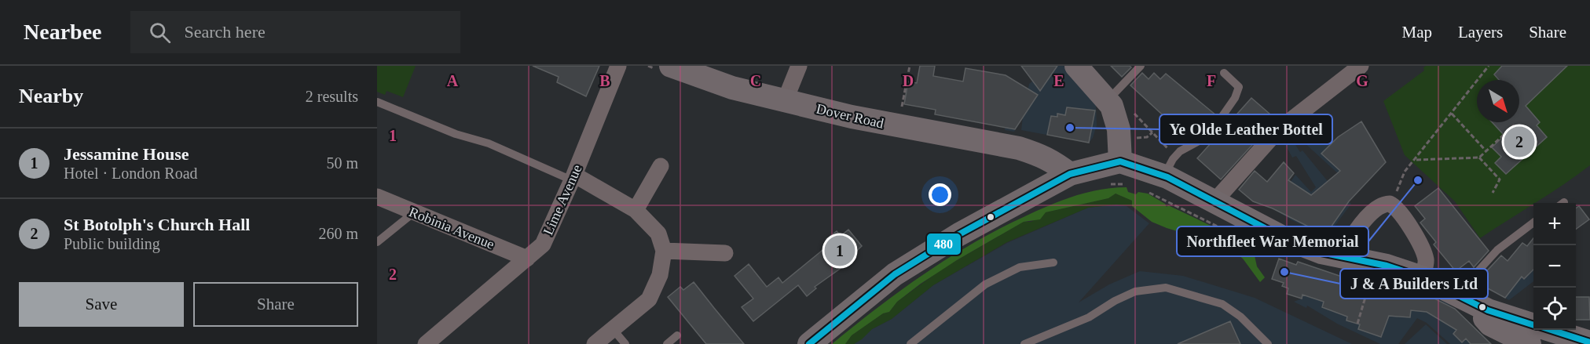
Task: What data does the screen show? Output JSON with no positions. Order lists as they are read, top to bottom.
{
  "streets": {
    "main road": ["Dover Road"],
    "street": ["Lime Avenue", "Robinia Avenue"]
  },
  "crossings": [
    ["Lime Avenue", "Robinia Avenue"]
  ],
  "places": ["Ye Olde Leather Bottel", "Northfleet War Memorial", "J & A Builders Ltd"],
  "lines": ["transit line 480"],
  "north": "bottom right",
  "page": {
    "header": "Nearbee",
    "search": "Search here",
    "nav": ["Map", "Layers", "Share"],
    "heading": ["Nearby", "2 results"],
    "pins": ["2", "1"],
    "list": [
      {
        "mark": "1",
        "name": "Jessamine House",
        "note": "Hotel · London Road",
        "value": "50 m"
      },
      {
        "mark": "2",
        "name": "St Botolph's Church Hall",
        "note": "Public building",
        "value": "260 m"
      }
    ],
    "map_buttons": ["+", "−"],
    "buttons": ["Save", "Share"]
  },
  "grid": {
    "columns": [
      "A",
      "B",
      "C",
      "D",
      "E",
      "F",
      "G"
    ],
    "rows": ["1", "2"]
  }
}
